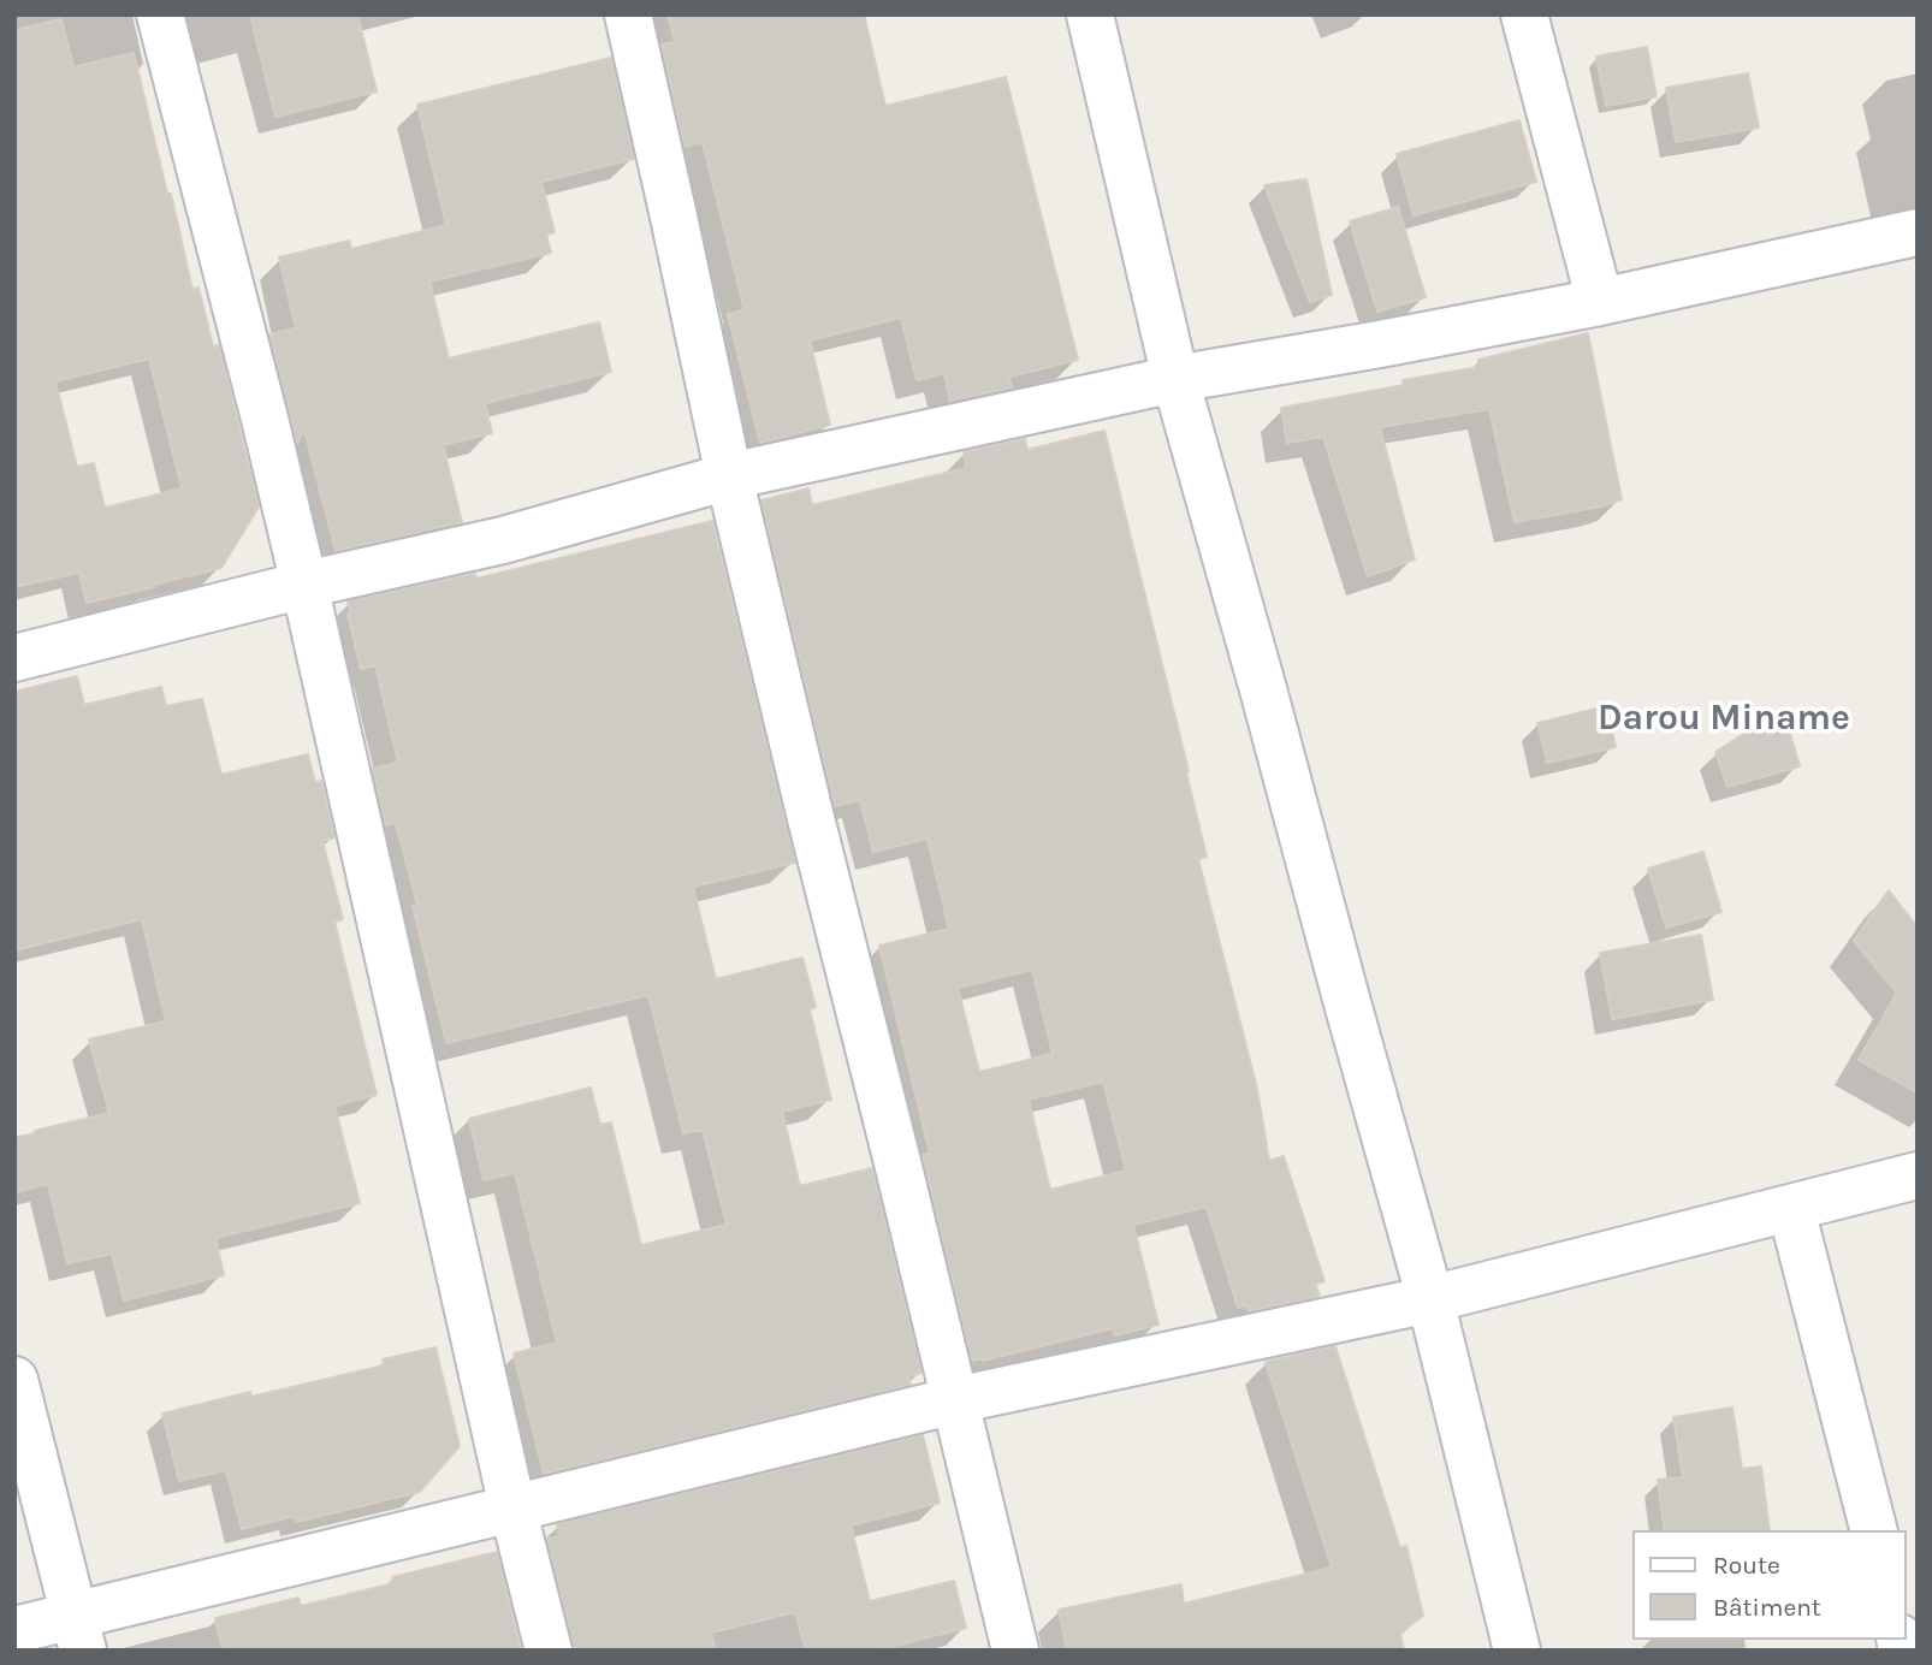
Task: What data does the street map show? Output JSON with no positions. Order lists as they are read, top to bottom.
{
  "districts": ["Darou Miname"],
  "legend": ["Route", "Bâtiment"]
}
